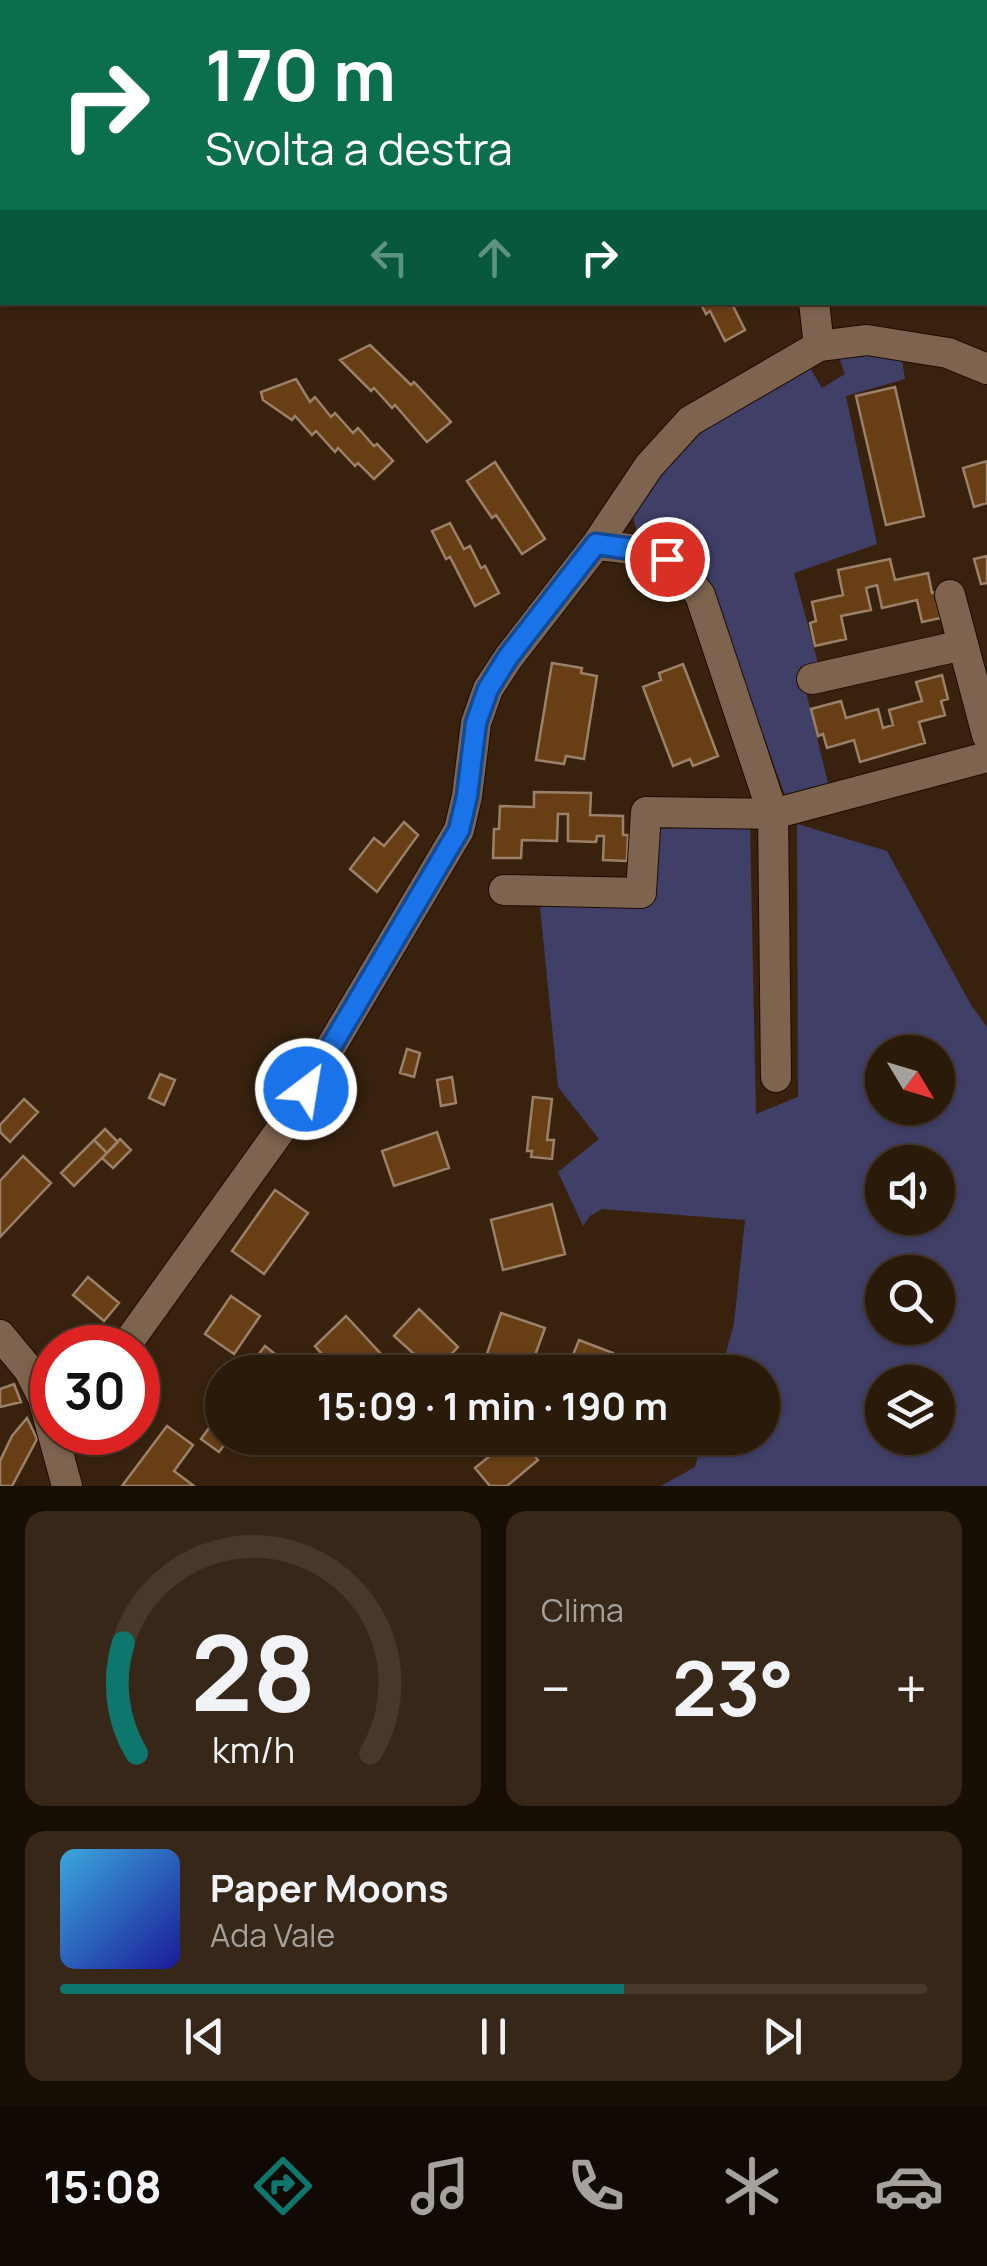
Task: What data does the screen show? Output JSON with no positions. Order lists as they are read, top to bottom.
{
  "north": "bottom right",
  "page": {
    "turn": ["170 m", "Svolta a destra"],
    "limit": "30",
    "trip": "15:09 · 1 min · 190 m",
    "tile": "Clima",
    "heat": ["−", "23°", "+"],
    "song": ["Paper Moons", "Ada Vale"],
    "tabs": "15:08",
    "gauge": ["28", "km/h"]
  }
}
